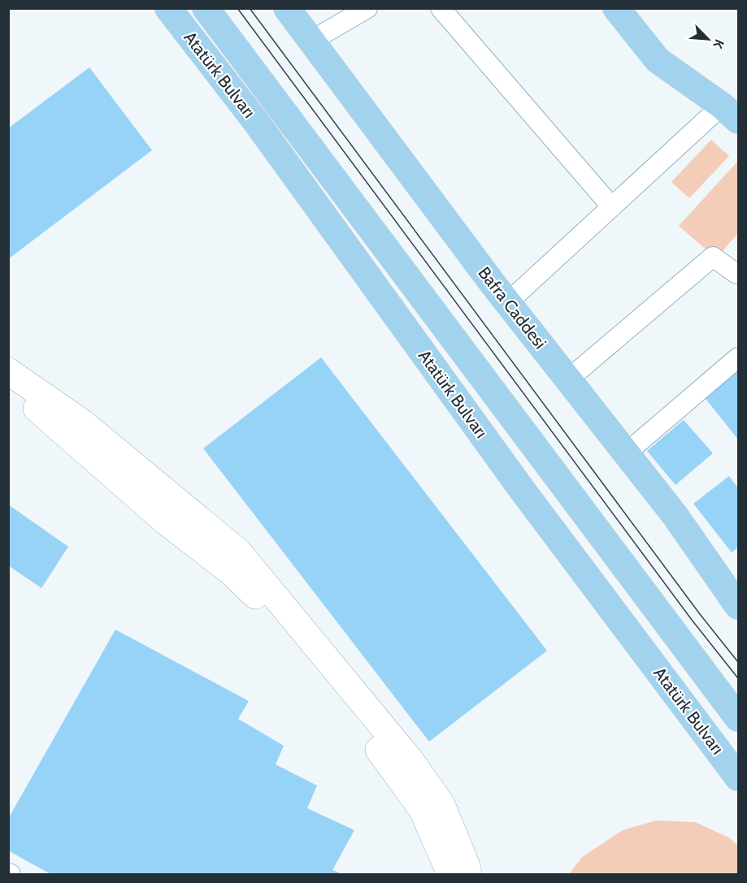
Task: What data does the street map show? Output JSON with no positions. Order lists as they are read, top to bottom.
{
  "streets": {
    "main road": ["Atatürk Bulvarı", "Bafra Caddesi"]
  },
  "north": "bottom right"
}
